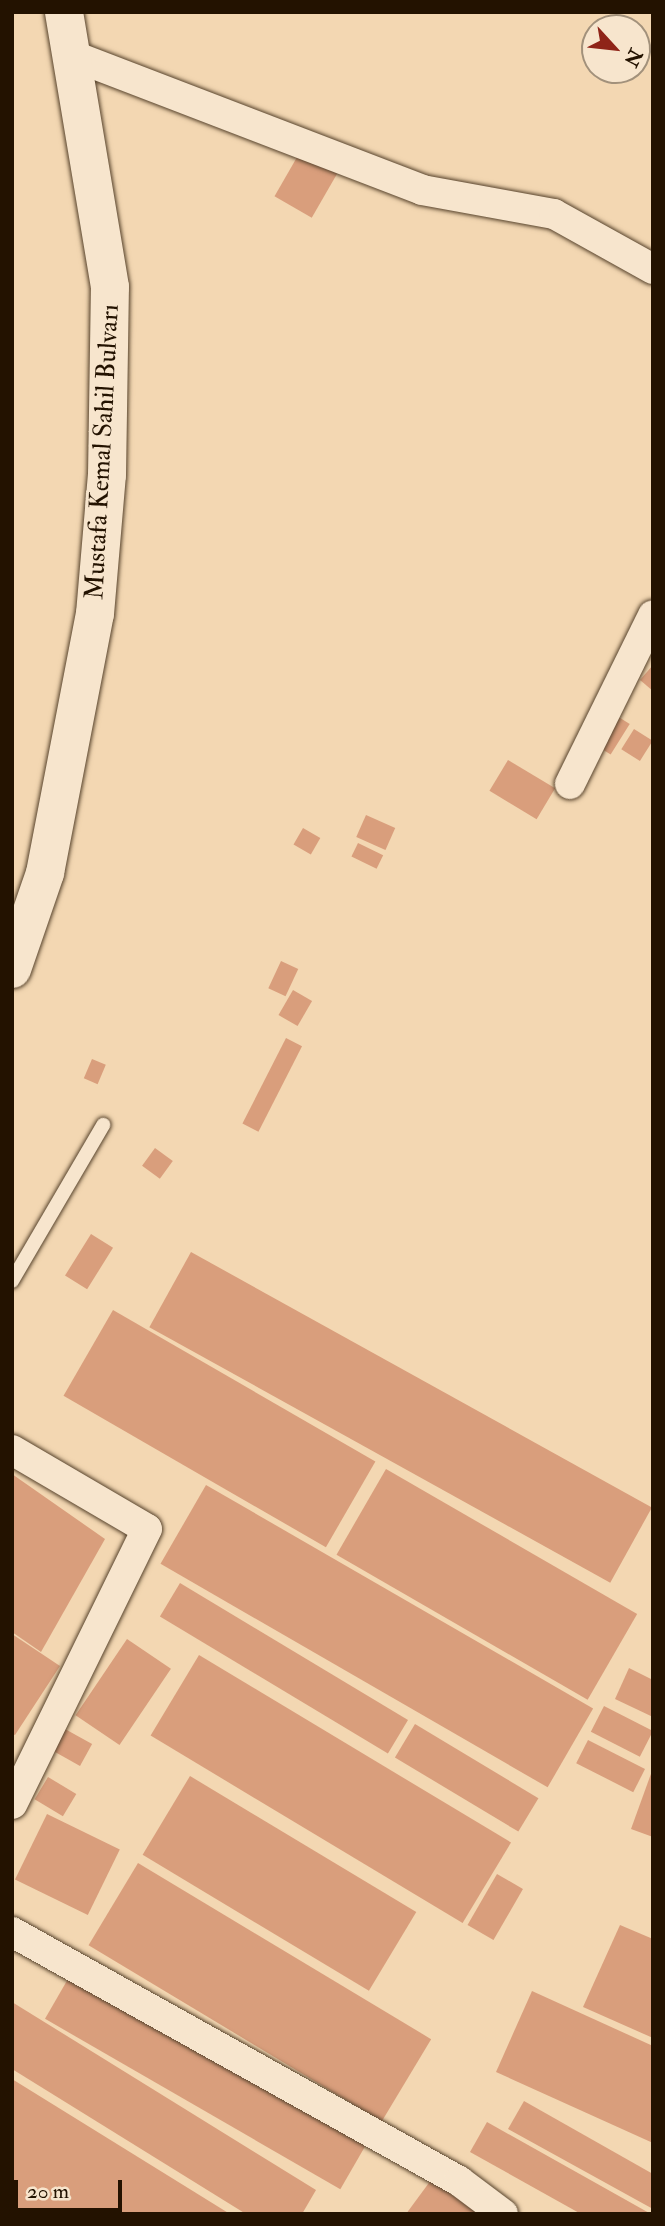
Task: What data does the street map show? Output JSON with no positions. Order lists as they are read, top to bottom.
{
  "streets": {
    "main road": ["Mustafa Kemal Sahil Bulvarı"]
  },
  "scale_bar": "20 m",
  "north": "bottom right"
}
